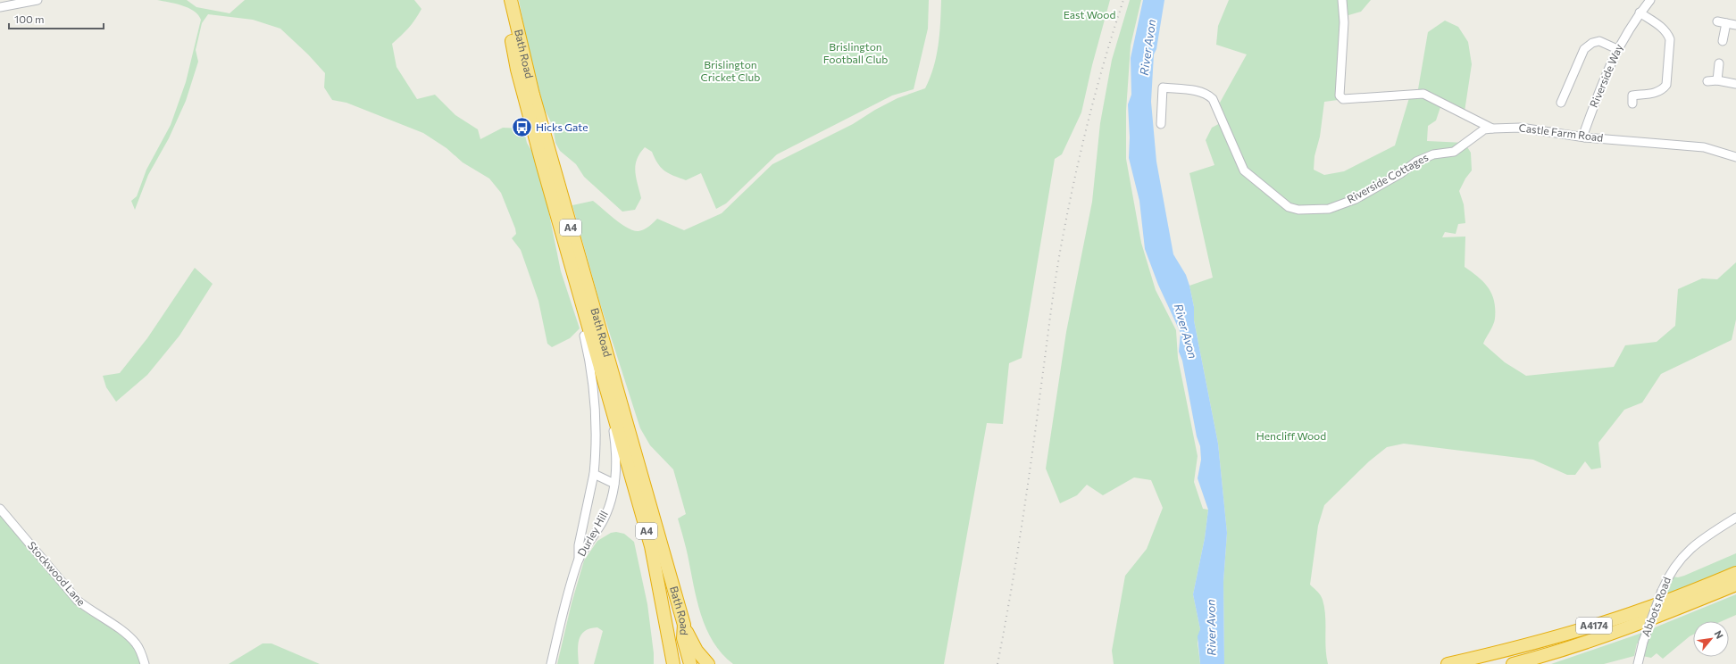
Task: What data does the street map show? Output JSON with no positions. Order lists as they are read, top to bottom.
{
  "streets": {
    "highway": ["Bath Road", "A4", "A4174"],
    "street": [
      "Riverside Way",
      "Castle Farm Road",
      "Riverside Cottages",
      "Durley Hill",
      "Stockwood Lane",
      "Abbots Road"
    ]
  },
  "crossings": [
    ["Bath Road", "Durley Hill"],
    ["Riverside Way", "Castle Farm Road"],
    ["Castle Farm Road", "Riverside Cottages"]
  ],
  "water": ["River Avon"],
  "parks": [
    "East Wood",
    "Brislington Football Club",
    "Brislington Cricket Club",
    "Hencliff Wood"
  ],
  "places": {
    "bus stop": ["Hicks Gate"]
  },
  "scale_bar": "100 m",
  "north": "top right"
}
